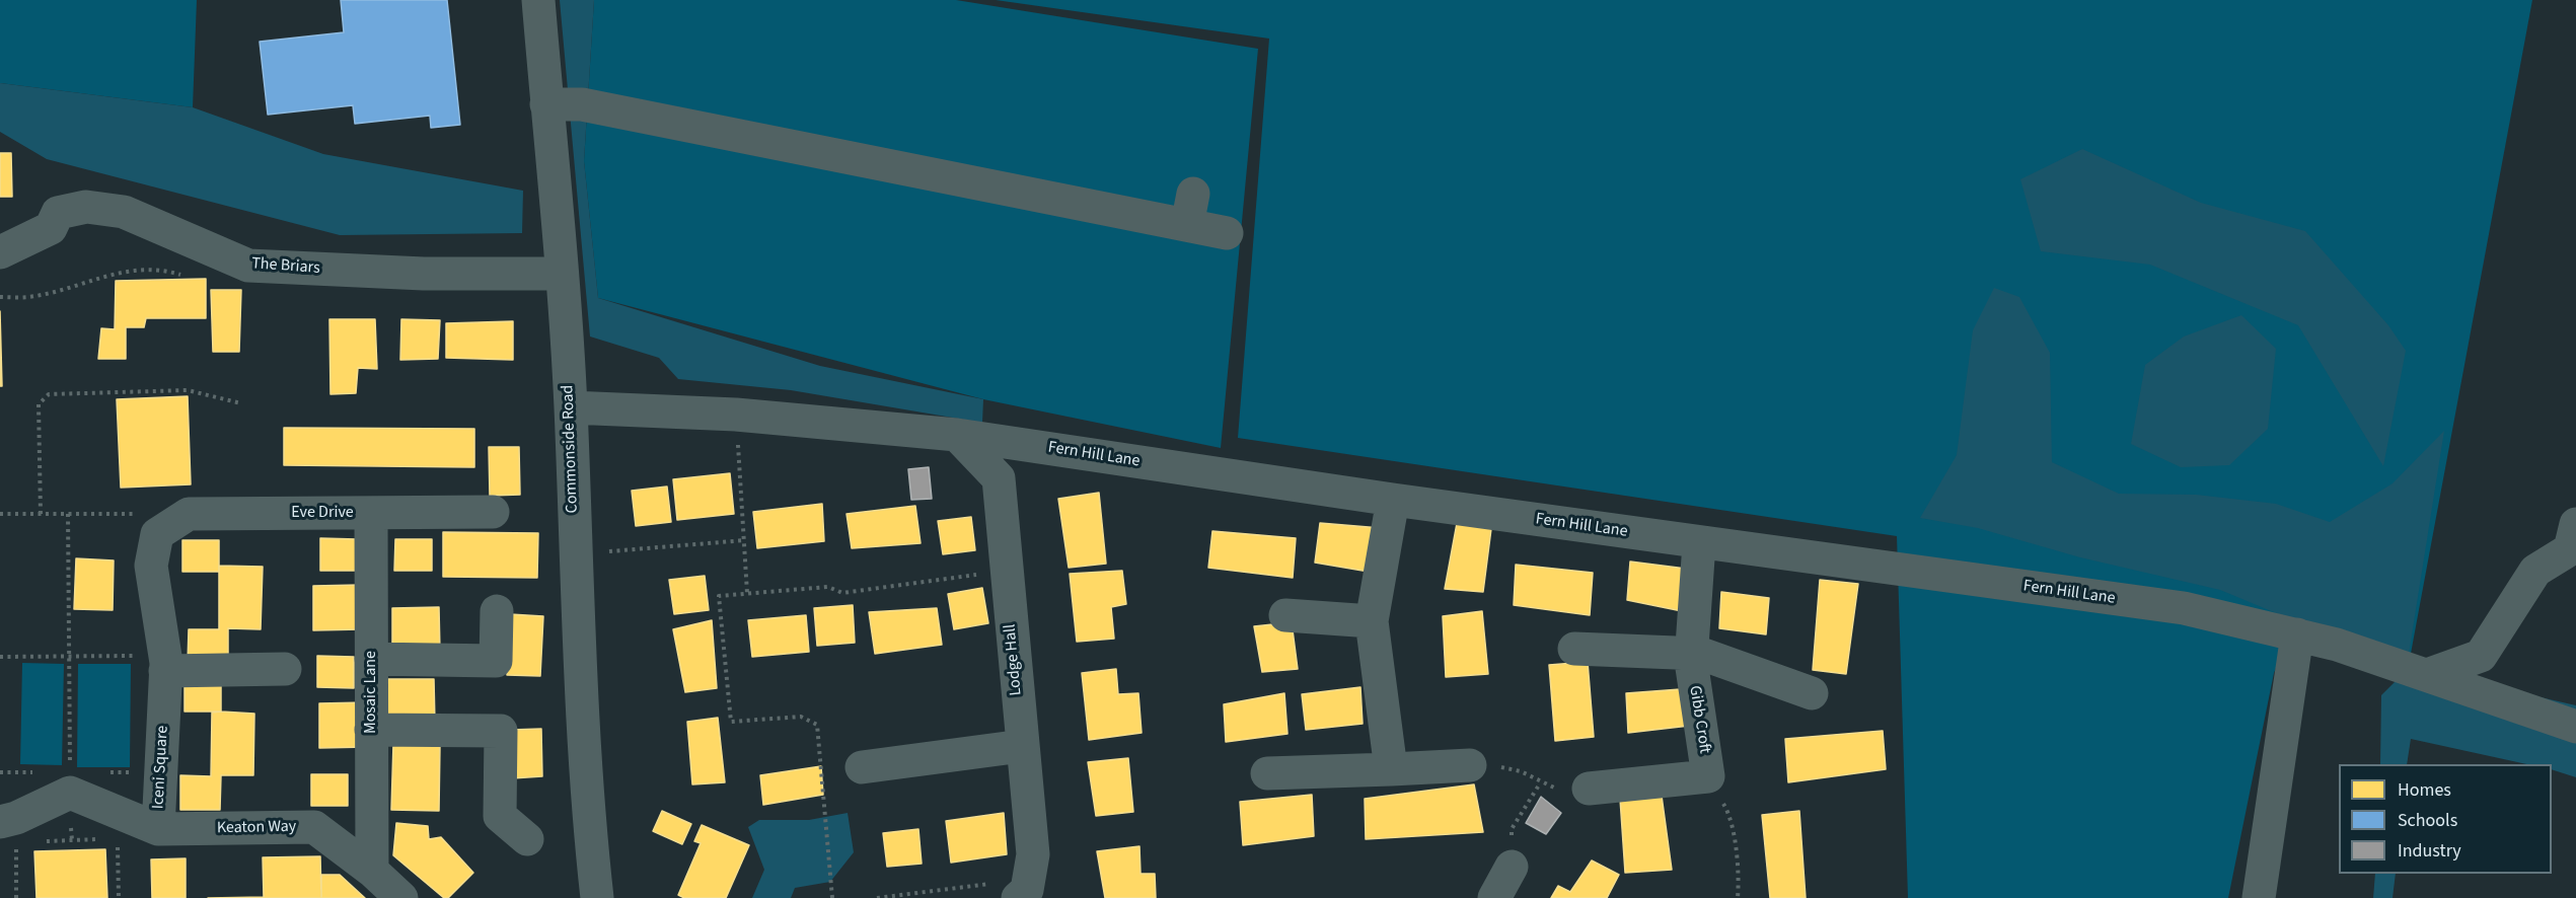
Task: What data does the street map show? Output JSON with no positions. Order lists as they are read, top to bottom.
{
  "streets": {
    "street": [
      "The Briars",
      "Commonside Road",
      "Fern Hill Lane",
      "Eve Drive",
      "Lodge Hall",
      "Mosaic Lane",
      "Gibb Croft",
      "Iceni Square",
      "Keaton Way"
    ]
  },
  "crossings": [
    ["The Briars", "Commonside Road"],
    ["Commonside Road", "Fern Hill Lane"],
    ["Fern Hill Lane", "Lodge Hall"],
    ["Fern Hill Lane", "Gibb Croft"],
    ["Eve Drive", "Mosaic Lane"],
    ["Eve Drive", "Iceni Square"],
    ["Mosaic Lane", "Keaton Way"],
    ["Iceni Square", "Keaton Way"]
  ],
  "legend": ["Homes", "Schools", "Industry"]
}
